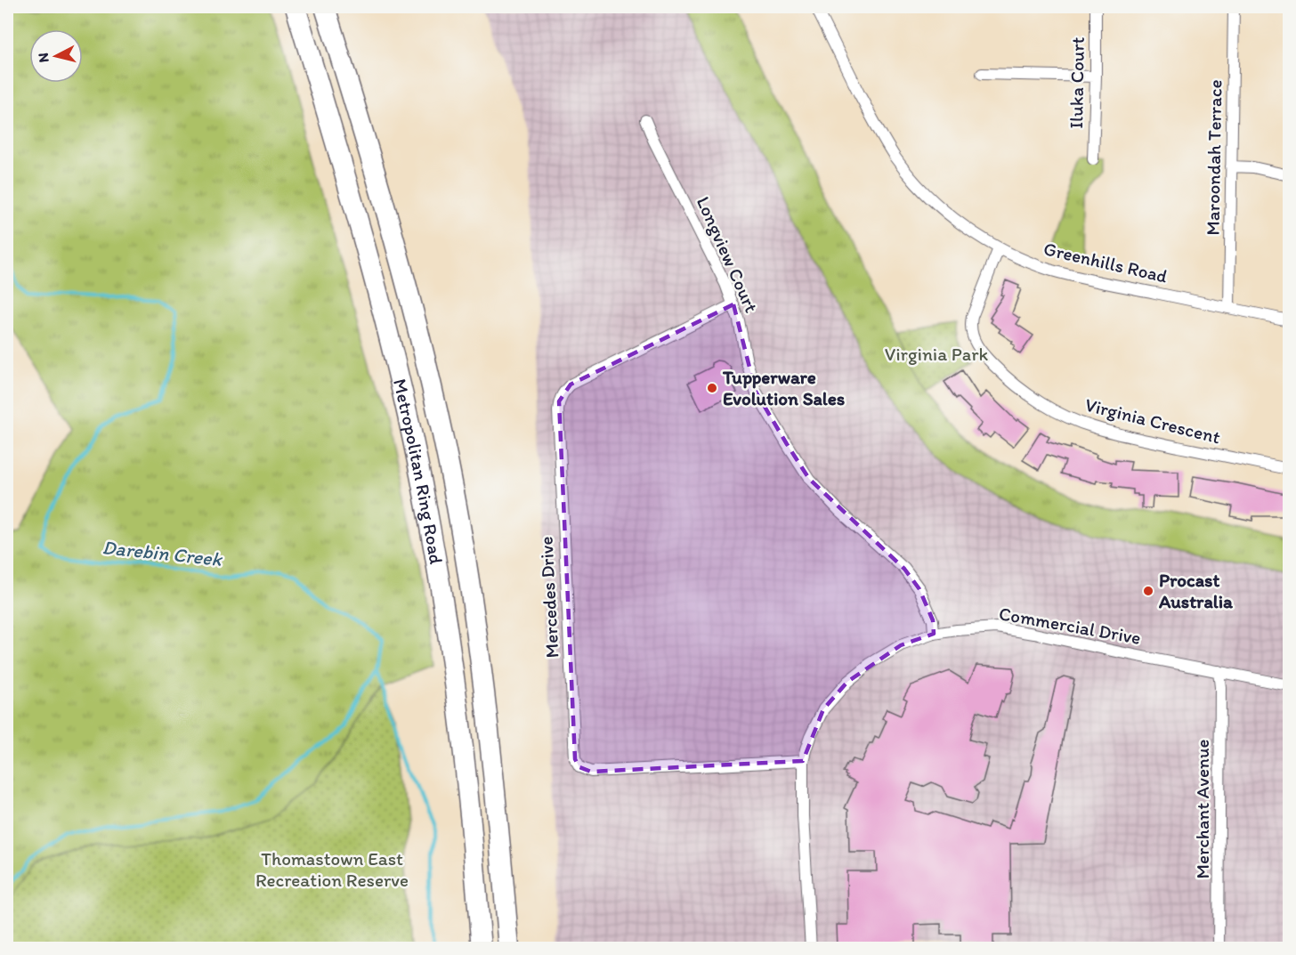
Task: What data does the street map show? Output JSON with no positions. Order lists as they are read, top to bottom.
{
  "streets": {
    "highway": ["Metropolitan Ring Road"],
    "street": [
      "Iluka Court",
      "Maroondah Terrace",
      "Longview Court",
      "Greenhills Road",
      "Virginia Crescent",
      "Mercedes Drive",
      "Commercial Drive",
      "Merchant Avenue"
    ]
  },
  "crossings": [
    ["Maroondah Terrace", "Greenhills Road"],
    ["Longview Court", "Mercedes Drive"],
    ["Longview Court", "Commercial Drive"],
    ["Greenhills Road", "Virginia Crescent"],
    ["Mercedes Drive", "Commercial Drive"],
    ["Commercial Drive", "Merchant Avenue"]
  ],
  "water": ["Darebin Creek"],
  "parks": ["Virginia Park", "Thomastown East Recreation Reserve"],
  "places": ["Tupperware Evolution Sales", "Procast Australia"],
  "north": "left"
}
